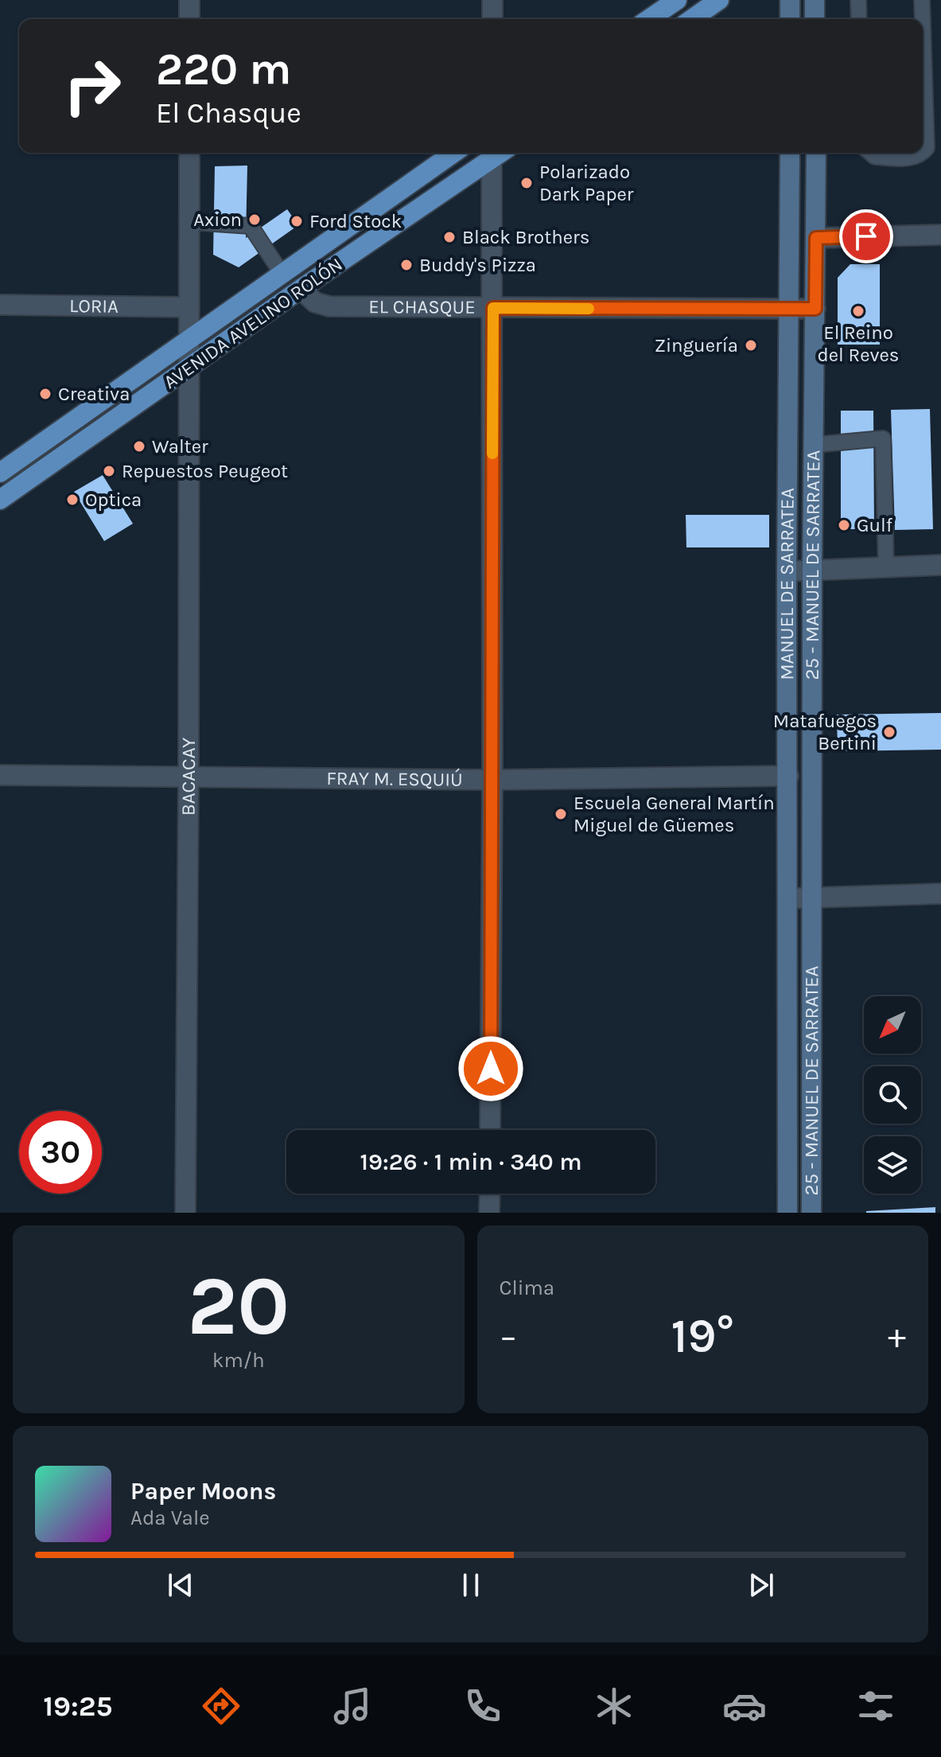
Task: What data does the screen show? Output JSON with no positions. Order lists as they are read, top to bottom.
{
  "streets": {
    "main road": ["AVENIDA AVELINO ROLÓN", "25 - MANUEL DE SARRATEA", "MANUEL DE SARRATEA"],
    "street": [
      "LORIA",
      "EL CHASQUE",
      "BACACAY",
      "FRAY M. ESQUIÚ"
    ]
  },
  "crossings": [
    ["LORIA", "BACACAY"],
    ["EL CHASQUE", "AVENIDA AVELINO ROLÓN"],
    ["EL CHASQUE", "25 - MANUEL DE SARRATEA"],
    ["EL CHASQUE", "MANUEL DE SARRATEA"],
    ["AVENIDA AVELINO ROLÓN", "BACACAY"],
    ["MANUEL DE SARRATEA", "FRAY M. ESQUIÚ"],
    ["BACACAY", "FRAY M. ESQUIÚ"]
  ],
  "places": [
    "Polarizado Dark Paper",
    "Axion",
    "Ford Stock",
    "Black Brothers",
    "Buddy's Pizza",
    "El Reino del Reves",
    "Zinguería",
    "Creativa",
    "Walter",
    "Repuestos Peugeot",
    "Optica",
    "Gulf",
    "Matafuegos Bertini",
    "Escuela General Martín Miguel de Güemes"
  ],
  "north": "bottom left",
  "page": {
    "turn": ["220 m", "El Chasque"],
    "limit": "30",
    "trip": "19:26 · 1 min · 340 m",
    "tile": [
      ["20", "km/h"],
      "Clima"
    ],
    "heat": ["−", "19°", "+"],
    "song": ["Paper Moons", "Ada Vale"],
    "tabs": "19:25"
  }
}
